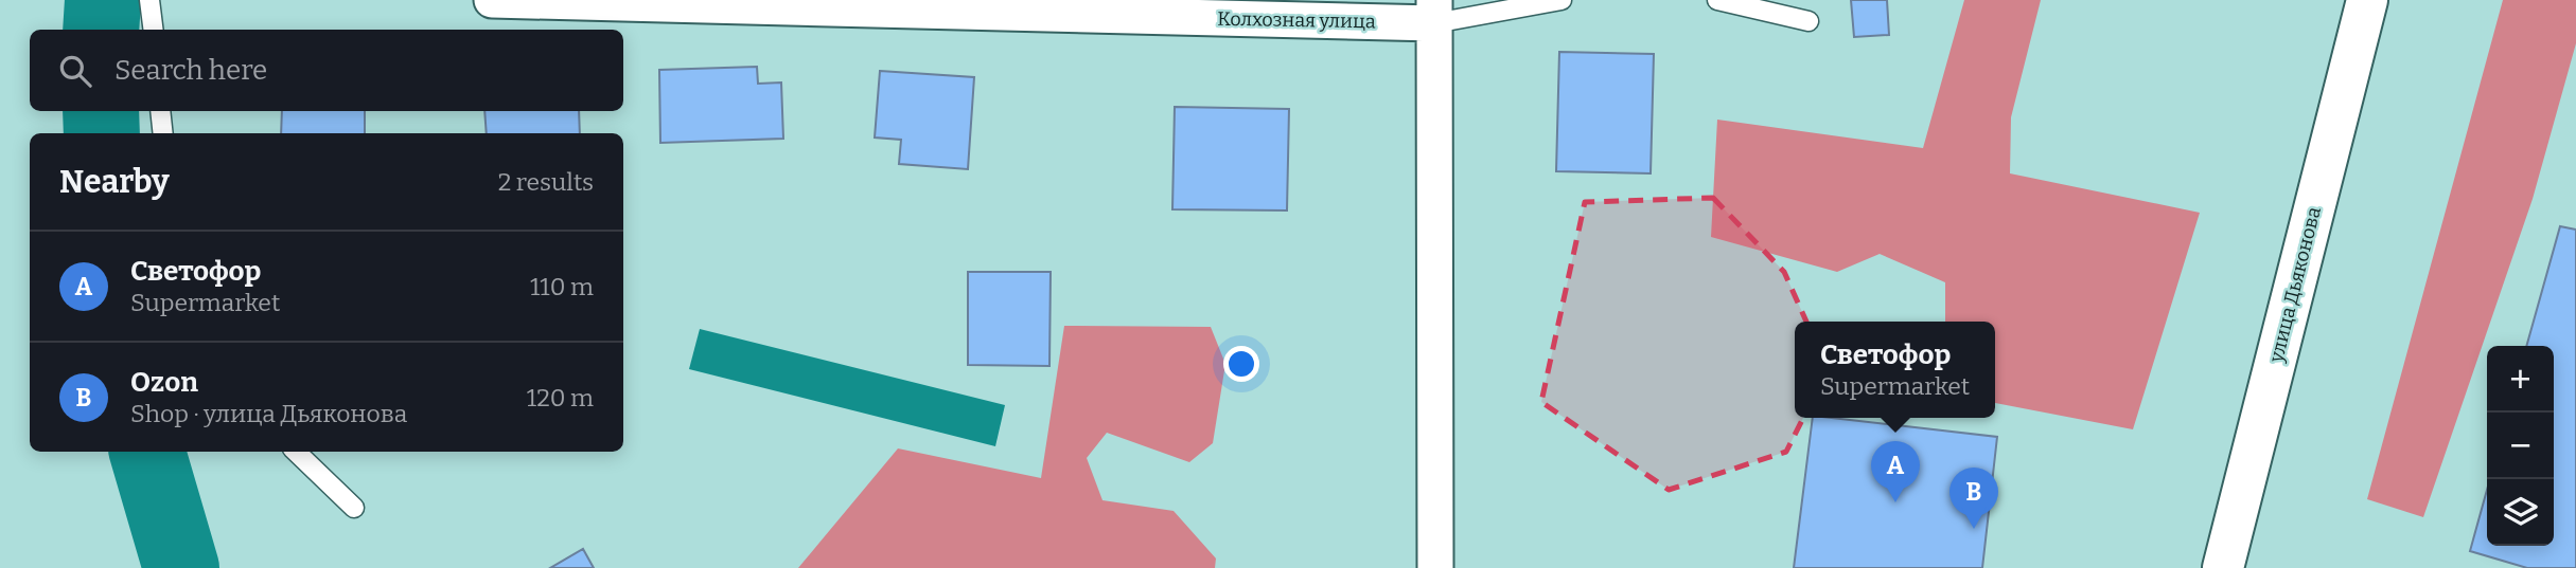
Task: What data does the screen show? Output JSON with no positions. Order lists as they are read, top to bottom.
{
  "streets": {
    "main road": ["улица Дьяконова"],
    "street": ["Колхозная улица"]
  },
  "page": {
    "search": "Search here",
    "heading": ["Nearby", "2 results"],
    "list": [
      {
        "mark": "A",
        "name": "Светофор",
        "note": "Supermarket",
        "value": "110 m"
      },
      {
        "mark": "B",
        "name": "Ozon",
        "note": "Shop · улица Дьяконова",
        "value": "120 m"
      }
    ],
    "popup": ["Светофор", "Supermarket"],
    "map_buttons": ["+", "−"],
    "pins": ["A", "B"]
  }
}
